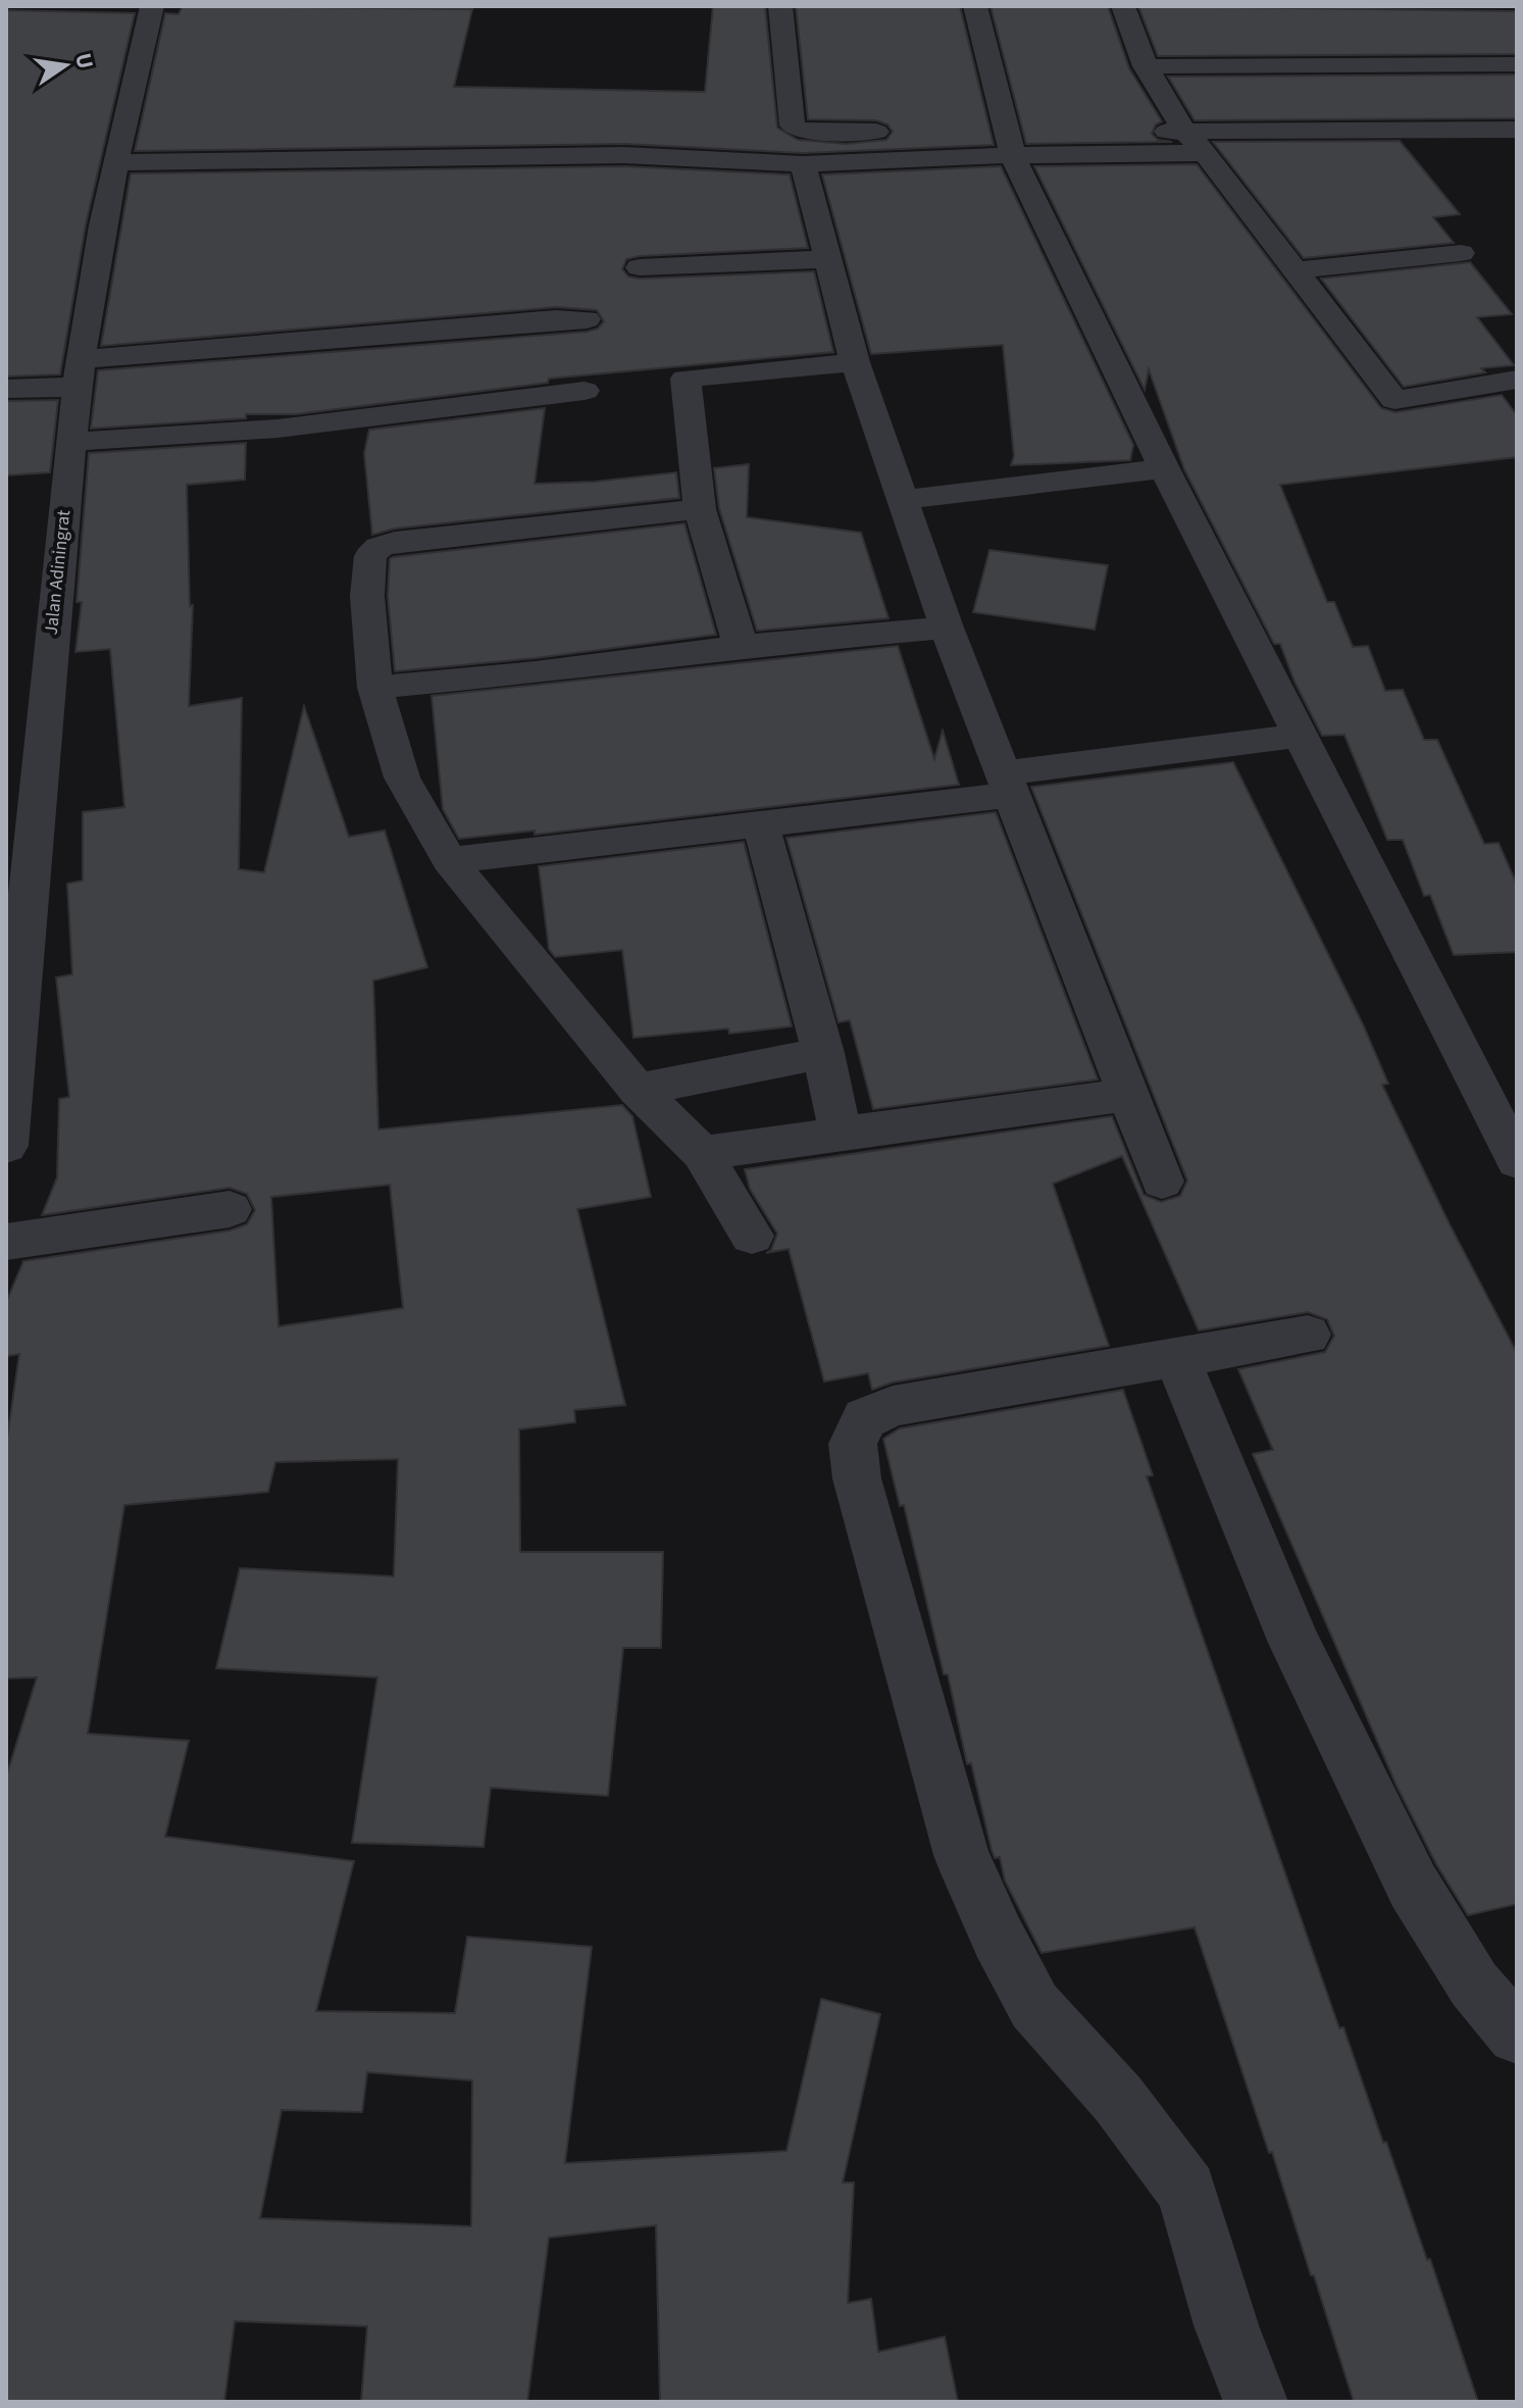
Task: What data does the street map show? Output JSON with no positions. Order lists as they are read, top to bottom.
{
  "streets": {
    "street": ["Jalan Adiningrat"]
  },
  "north": "right"
}
